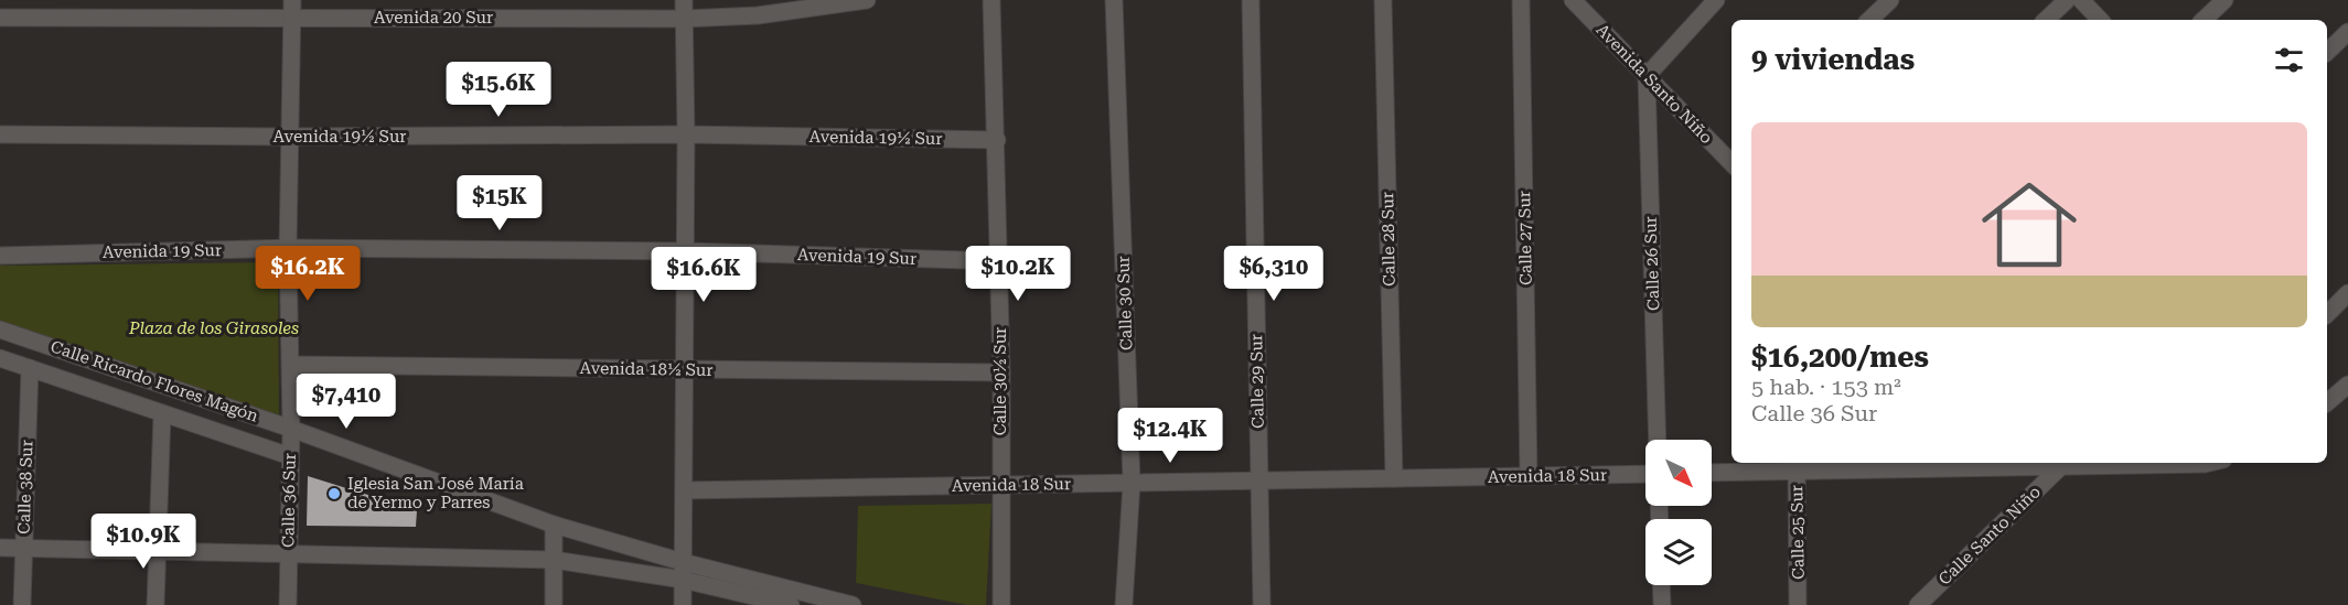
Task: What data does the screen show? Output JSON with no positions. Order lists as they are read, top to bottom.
{
  "streets": {
    "street": [
      "Avenida 20 Sur",
      "Avenida Santo Niño",
      "Avenida 19½ Sur",
      "Calle 27 Sur",
      "Calle 28 Sur",
      "Avenida 19 Sur",
      "Calle 26 Sur",
      "Calle 30 Sur",
      "Avenida 18½ Sur",
      "Calle Ricardo Flores Magón",
      "Calle 30½ Sur",
      "Calle 29 Sur",
      "Avenida 18 Sur",
      "Calle 38 Sur",
      "Calle 36 Sur",
      "Calle 25 Sur",
      "Calle Santo Niño"
    ]
  },
  "crossings": [
    ["Avenida 20 Sur", "Calle 36 Sur"],
    ["Avenida Santo Niño", "Calle 26 Sur"],
    ["Avenida 19½ Sur", "Calle 30½ Sur"],
    ["Avenida 19½ Sur", "Calle 36 Sur"],
    ["Calle 27 Sur", "Avenida 18 Sur"],
    ["Calle 28 Sur", "Avenida 18 Sur"],
    ["Avenida 19 Sur", "Calle 30½ Sur"],
    ["Avenida 19 Sur", "Calle 36 Sur"],
    ["Calle 30 Sur", "Avenida 18 Sur"],
    ["Avenida 18½ Sur", "Calle 30½ Sur"],
    ["Avenida 18½ Sur", "Calle 36 Sur"],
    ["Calle Ricardo Flores Magón", "Calle 36 Sur"],
    ["Calle 30½ Sur", "Avenida 18 Sur"],
    ["Calle 29 Sur", "Avenida 18 Sur"]
  ],
  "parks": ["Plaza de los Girasoles"],
  "places": ["Iglesia San José María de Yermo y Parres"],
  "north": "bottom right",
  "page": {
    "heading": "9 viviendas",
    "price": [
      "$15.6K",
      "$15K",
      "$16.2K",
      "$10.2K",
      "$6,310",
      "$16.6K",
      "$7,410",
      "$12.4K",
      "$10.9K"
    ],
    "list": [
      {
        "name": "$16,200/mes",
        "note": "5 hab. · 153 m² · Calle 36 Sur"
      }
    ]
  }
}
